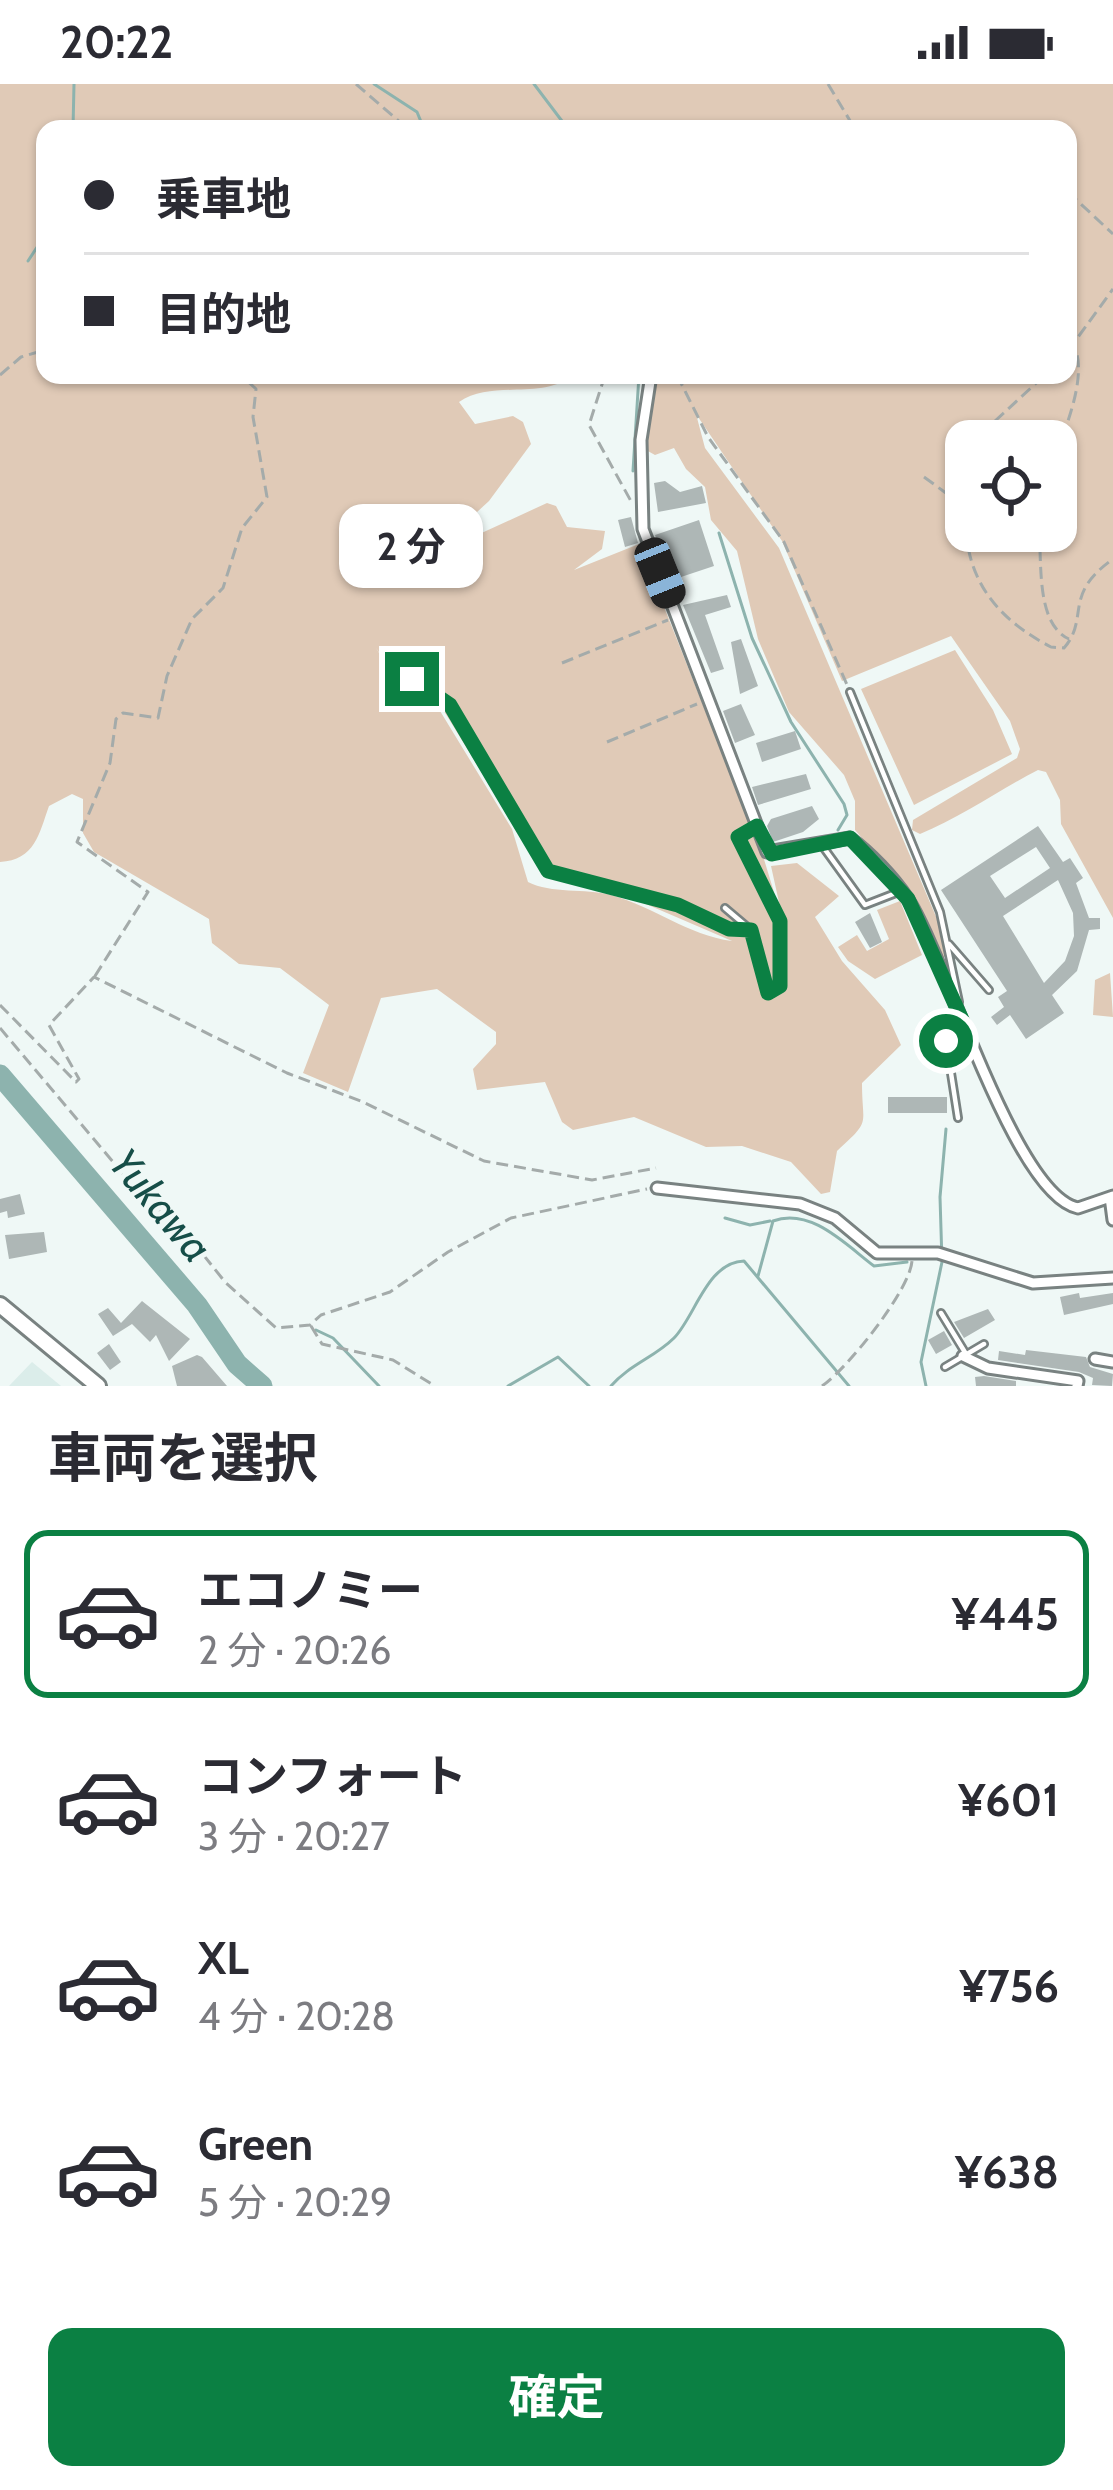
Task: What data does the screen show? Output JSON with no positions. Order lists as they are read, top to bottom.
{
  "water": ["Yukawa"],
  "page": {
    "status": "20:22",
    "banner": ["乗車地", "目的地"],
    "bubble": "2 分",
    "heading": "車両を選択",
    "list": [
      {
        "name": "エコノミー",
        "note": "2 分 · 20:26",
        "value": "¥445"
      },
      {
        "name": "コンフォート",
        "note": "3 分 · 20:27",
        "value": "¥601"
      },
      {
        "name": "XL",
        "note": "4 分 · 20:28",
        "value": "¥756"
      },
      {
        "name": "Green",
        "note": "5 分 · 20:29",
        "value": "¥638"
      }
    ],
    "buttons": "確定"
  }
}
